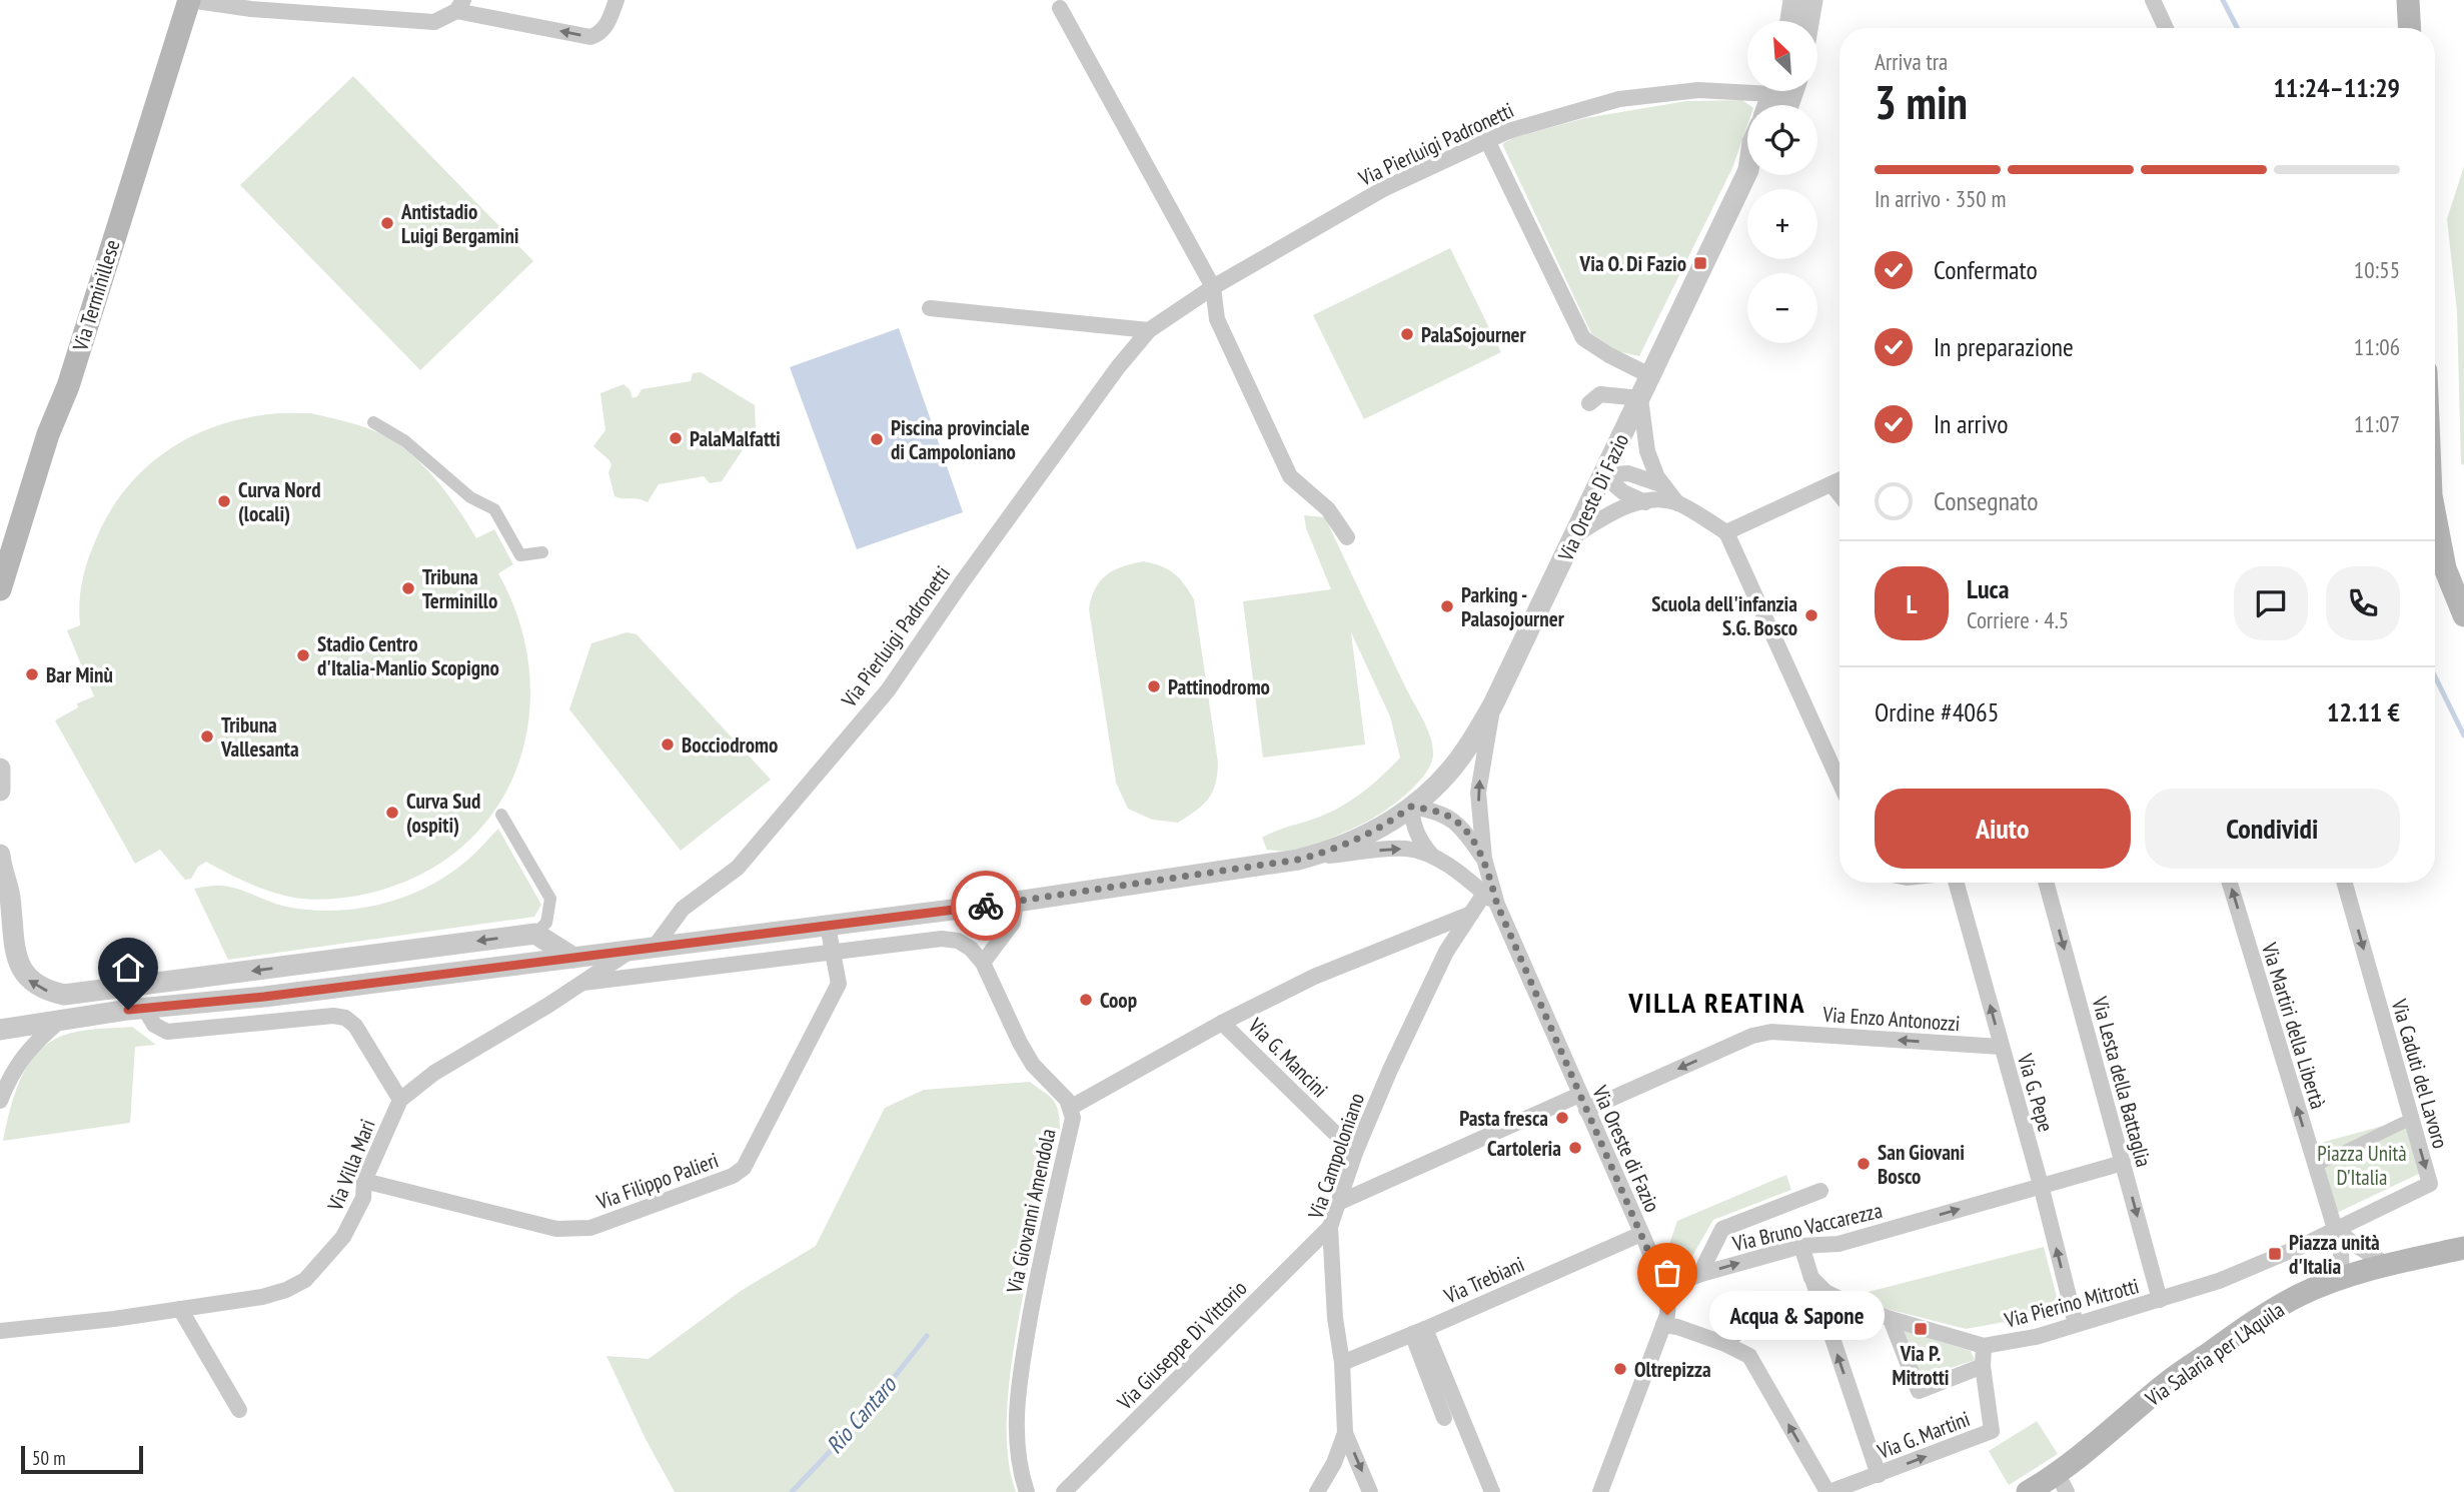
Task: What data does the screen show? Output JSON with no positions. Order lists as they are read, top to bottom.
{
  "streets": {
    "main road": ["Via Terminillese", "Via Salaria per L'Aquila"],
    "street": [
      "Via Pierluigi Padronetti",
      "Via Oreste Di Fazio",
      "Via Enzo Antonozzi",
      "Via Martiri della Libertà",
      "Via G. Mancini",
      "Via Caduti del Lavoro",
      "Via Lesta della Battaglia",
      "Via G. Pepe",
      "Via Oreste di Fazio",
      "Via Campoloniano",
      "Via Villa Mari",
      "Via Filippo Palieri",
      "Via Giovanni Amendola",
      "Via Bruno Vaccarezza",
      "Via Trebiani",
      "Via Pierino Mitrotti",
      "Via Giuseppe Di Vittorio",
      "Via G. Martini"
    ]
  },
  "crossings": [
    ["Via Pierluigi Padronetti", "Via Oreste Di Fazio"],
    ["Via Oreste Di Fazio", "Via Villa Mari"],
    ["Via Oreste Di Fazio", "Via Filippo Palieri"],
    ["Via Enzo Antonozzi", "Via G. Pepe"],
    ["Via Enzo Antonozzi", "Via Oreste di Fazio"],
    ["Via Martiri della Libertà", "Via Caduti del Lavoro"],
    ["Via Martiri della Libertà", "Via Pierino Mitrotti"],
    ["Via G. Mancini", "Via Campoloniano"],
    ["Via Caduti del Lavoro", "Via Pierino Mitrotti"],
    ["Via Lesta della Battaglia", "Via Bruno Vaccarezza"],
    ["Via Lesta della Battaglia", "Via Pierino Mitrotti"],
    ["Via G. Pepe", "Via Bruno Vaccarezza"],
    ["Via G. Pepe", "Via Pierino Mitrotti"],
    ["Via Oreste di Fazio", "Via Bruno Vaccarezza"],
    ["Via Oreste di Fazio", "Via Trebiani"],
    ["Via Campoloniano", "Via Trebiani"],
    ["Via Campoloniano", "Via Giuseppe Di Vittorio"],
    ["Via Villa Mari", "Via Filippo Palieri"],
    ["Via Pierino Mitrotti", "Via G. Martini"]
  ],
  "one_way": [
    "Via Enzo Antonozzi",
    "Via Martiri della Libertà",
    "Via Caduti del Lavoro",
    "Via Lesta della Battaglia",
    "Via G. Pepe",
    "Via Bruno Vaccarezza",
    "Via G. Martini"
  ],
  "districts": ["VILLA REATINA"],
  "water": ["Rio Cantaro"],
  "parks": ["Piazza Unità D'Italia"],
  "places": {
    "other": [
      "Antistadio Luigi Bergamini",
      "PalaSojourner",
      "PalaMalfatti",
      "Piscina provinciale di Campoloniano",
      "Curva Nord (locali)",
      "Tribuna Terminillo",
      "Parking - Palasojourner",
      "Scuola dell'infanzia S.G. Bosco",
      "Stadio Centro d'Italia-Manlio Scopigno",
      "Bar Minù",
      "Pattinodromo",
      "Tribuna Vallesanta",
      "Bocciodromo",
      "Curva Sud (ospiti)",
      "Coop",
      "Pasta fresca",
      "Cartoleria",
      "San Giovani Bosco",
      "Acqua & Sapone",
      "Oltrepizza"
    ],
    "transit": ["Via O. Di Fazio", "Piazza unità d'Italia", "Via P. Mitrotti"]
  },
  "scale_bar": "50 m",
  "north": "top left",
  "page": {
    "map_buttons": ["+", "−"],
    "heading": ["3 min", "Arriva tra", "11:24–11:29"],
    "panel": [
      "Luca",
      "Corriere · 4.5",
      "Ordine #4065",
      "12.11 €"
    ],
    "bar": "In arrivo · 350 m",
    "list": [
      ["Confermato", "10:55"],
      ["In preparazione", "11:06"],
      ["In arrivo", "11:07"],
      "Consegnato"
    ],
    "round": "L",
    "buttons": ["Aiuto", "Condividi"],
    "bubble": "Acqua & Sapone",
    "scale": "50 m"
  }
}
